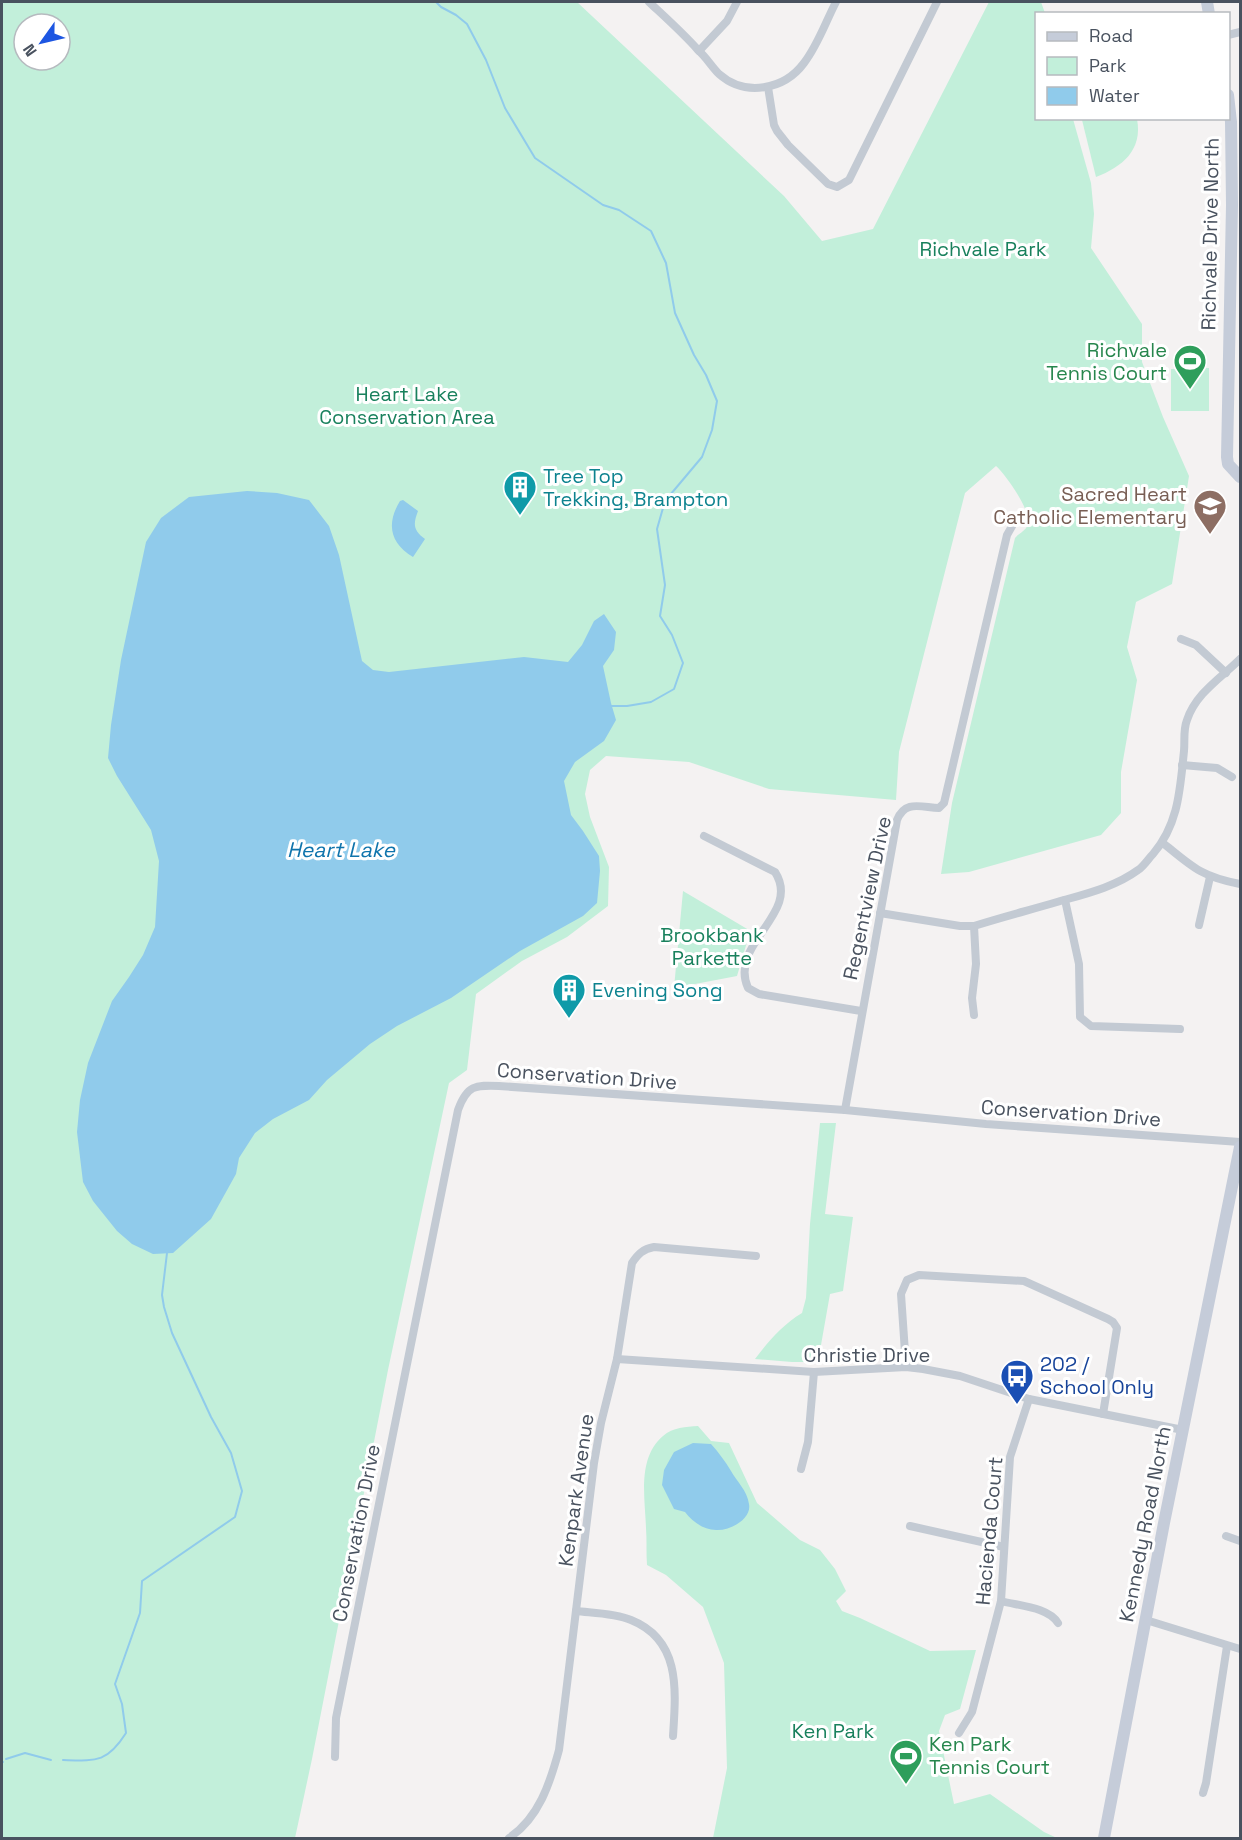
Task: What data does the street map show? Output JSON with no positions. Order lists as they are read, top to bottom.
{
  "streets": {
    "main road": ["Richvale Drive North", "Kennedy Road North"],
    "street": [
      "Regentview Drive",
      "Conservation Drive",
      "Christie Drive",
      "Kenpark Avenue",
      "Hacienda Court"
    ]
  },
  "crossings": [
    ["Regentview Drive", "Conservation Drive"],
    ["Christie Drive", "Kenpark Avenue"],
    ["Christie Drive", "Kennedy Road North"],
    ["Christie Drive", "Hacienda Court"]
  ],
  "water": ["Heart Lake"],
  "parks": [
    "Richvale Park",
    "Heart Lake Conservation Area",
    "Brookbank Parkette",
    "Ken Park"
  ],
  "places": {
    "sports": ["Richvale Tennis Court", "Ken Park Tennis Court"],
    "building": ["Tree Top Trekking, Brampton", "Evening Song"],
    "school or university": ["Sacred Heart Catholic Elementary"],
    "bus stop": ["202 / School Only"]
  },
  "legend": ["Road", "Park", "Water"],
  "north": "bottom left"
}
